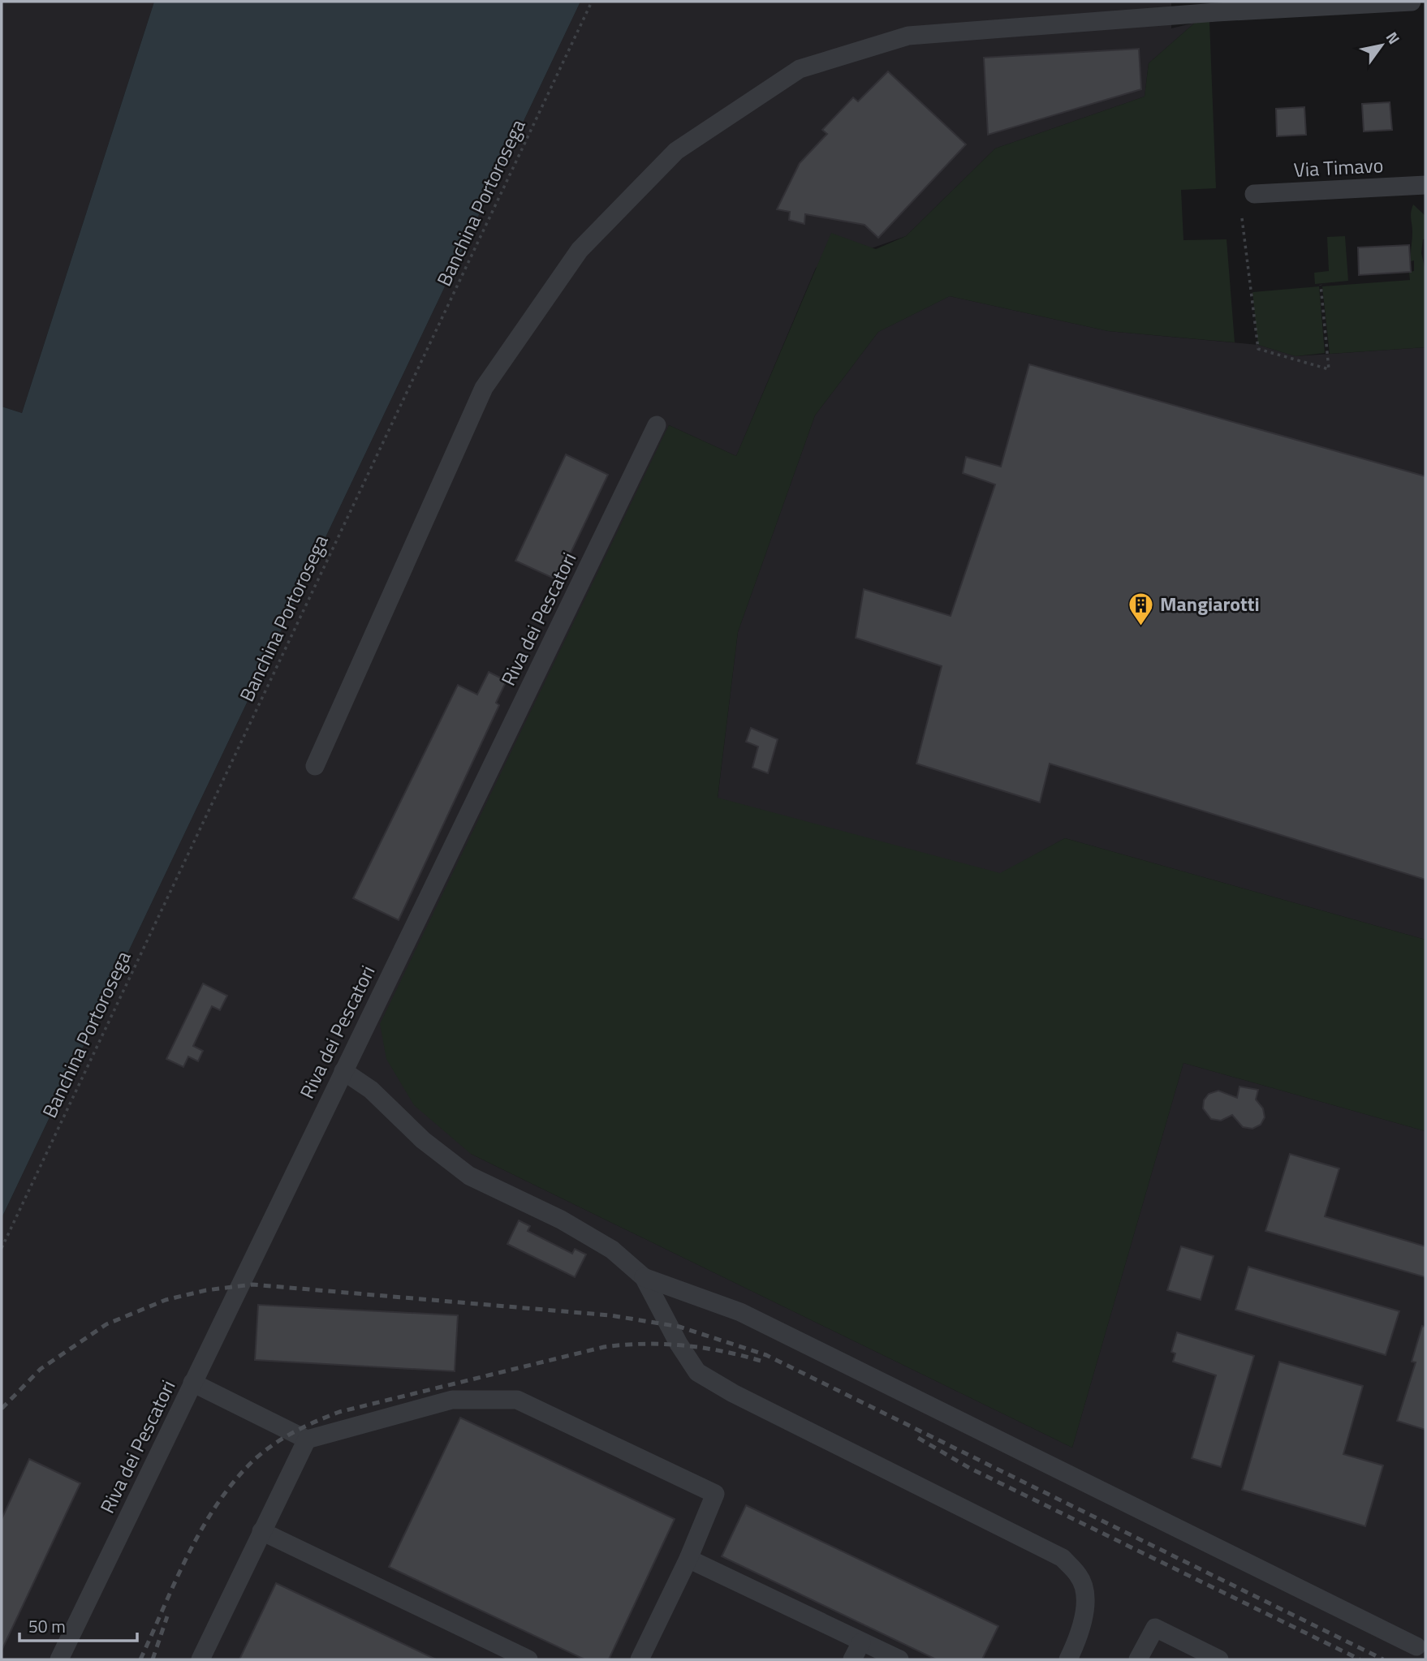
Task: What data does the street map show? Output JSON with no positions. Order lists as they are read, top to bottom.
{
  "streets": {
    "street": ["Via Timavo", "Riva dei Pescatori"],
    "path": ["Banchina Portorosega"]
  },
  "places": {
    "building": ["Mangiarotti"]
  },
  "scale_bar": "50 m",
  "north": "top right"
}
